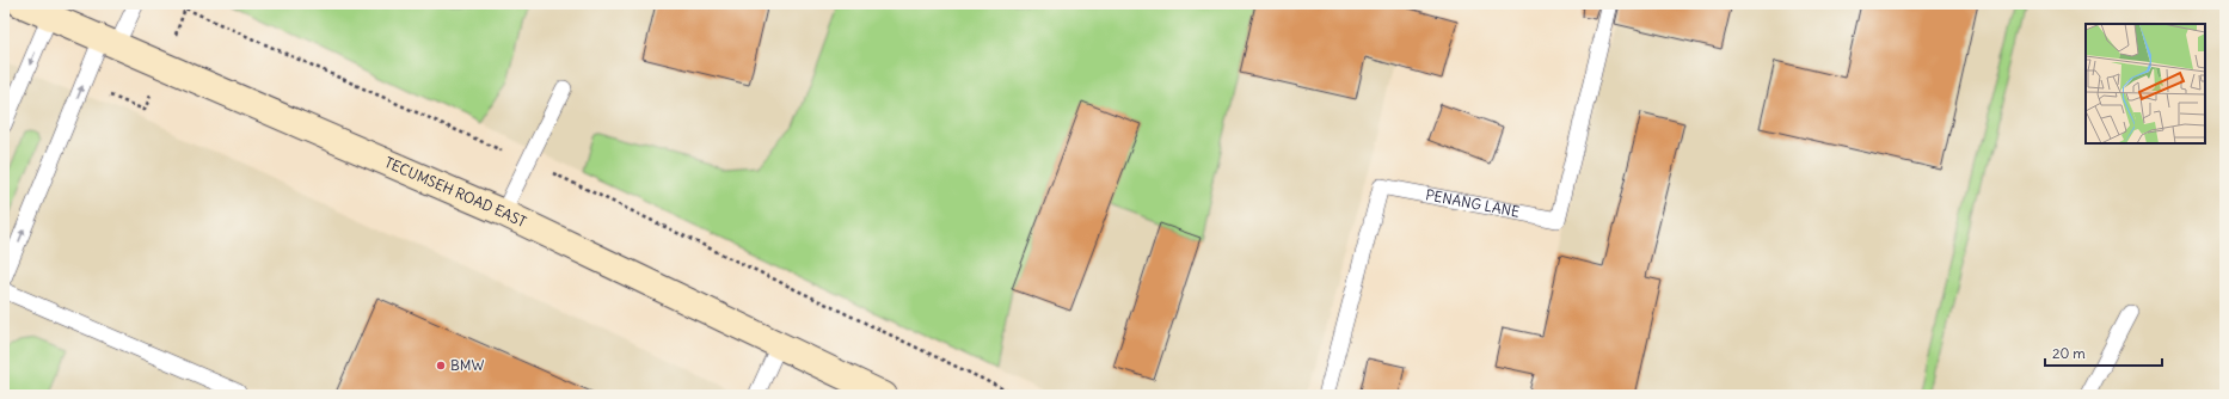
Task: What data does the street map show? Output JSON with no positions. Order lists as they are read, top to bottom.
{
  "streets": {
    "main road": ["TECUMSEH ROAD EAST"],
    "lane": ["PENANG LANE"]
  },
  "places": ["BMW"],
  "scale_bar": "20 m"
}
